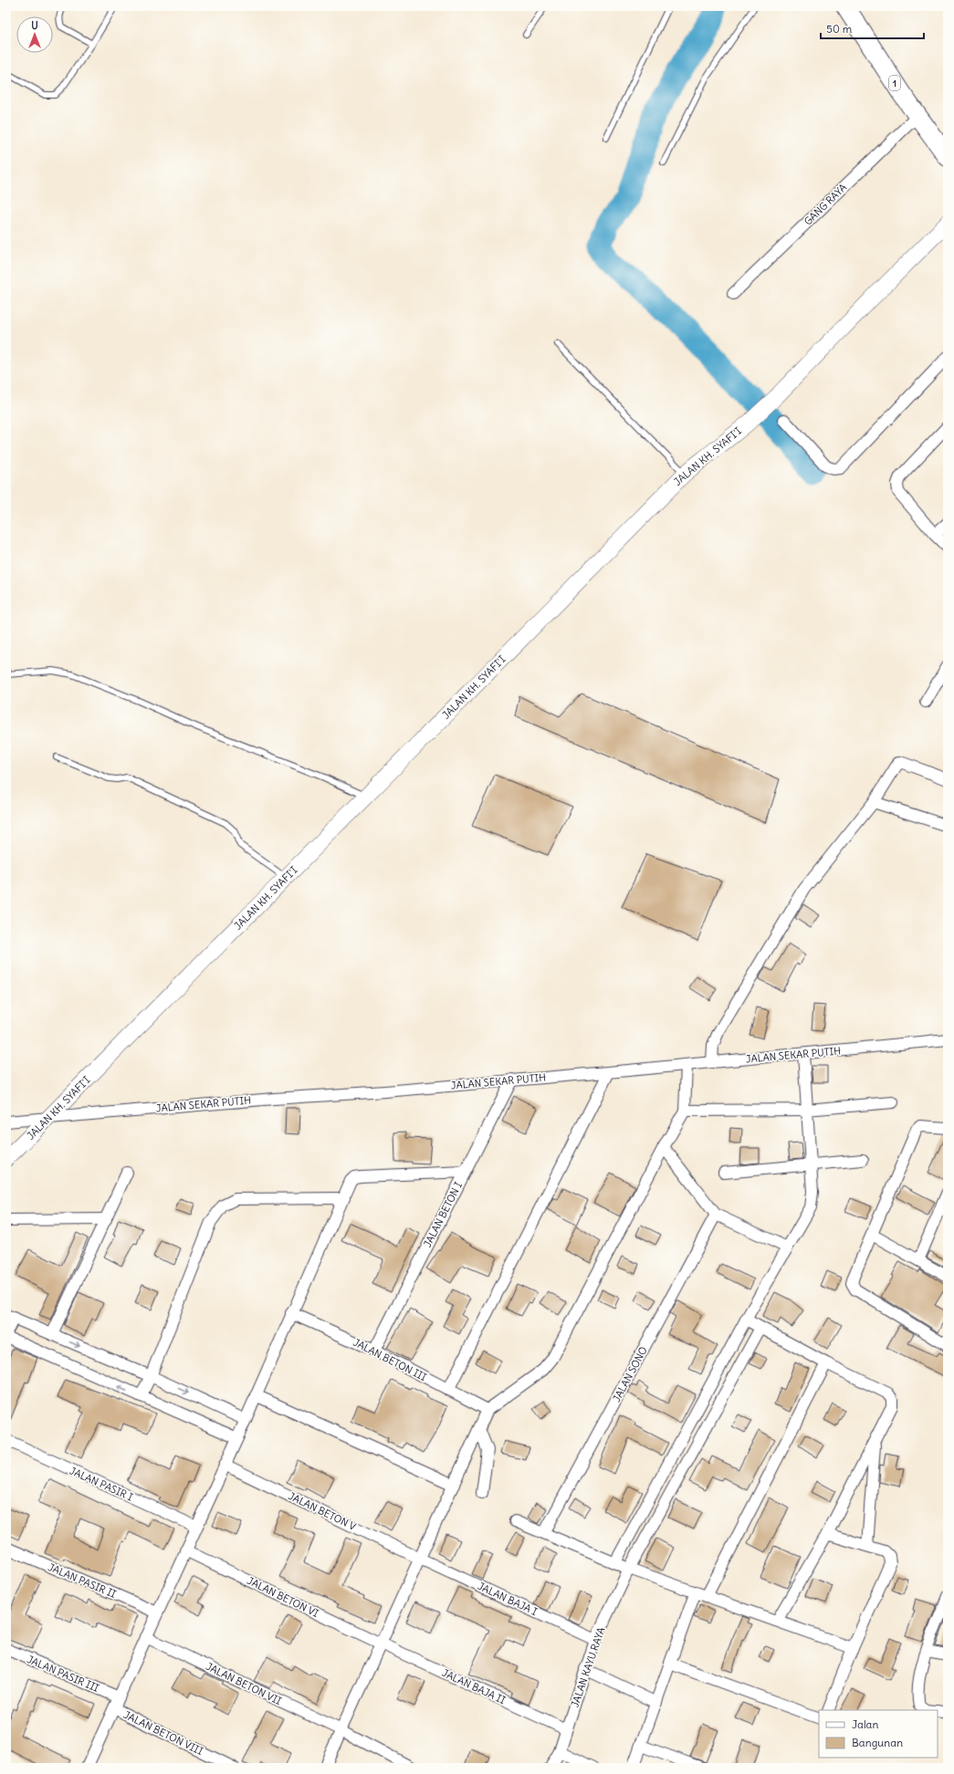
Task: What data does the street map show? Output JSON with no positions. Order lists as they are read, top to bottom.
{
  "streets": {
    "highway": ["1"],
    "main road": ["JALAN KH. SYAFI'I"],
    "street": [
      "GANG RAYA",
      "JALAN SEKAR PUTIH",
      "JALAN BETON I",
      "JALAN BETON III",
      "JALAN SONO",
      "JALAN PASIR I",
      "JALAN BETON V",
      "JALAN PASIR II",
      "JALAN BETON VI",
      "JALAN BAJA I",
      "JALAN KAYU RAYA",
      "JALAN PASIR III",
      "JALAN BETON VII",
      "JALAN BAJA II",
      "JALAN BETON VIII"
    ]
  },
  "crossings": [
    ["1", "GANG RAYA"],
    ["JALAN KH. SYAFI'I", "JALAN SEKAR PUTIH"],
    ["JALAN SEKAR PUTIH", "JALAN BETON I"],
    ["JALAN BETON I", "JALAN BETON III"],
    ["JALAN BETON V", "JALAN BAJA I"],
    ["JALAN BETON VI", "JALAN BAJA II"],
    ["JALAN BAJA I", "JALAN KAYU RAYA"],
    ["JALAN KAYU RAYA", "JALAN BAJA II"]
  ],
  "legend": ["Jalan", "Bangunan"],
  "scale_bar": "50 m",
  "north": "top"
}
